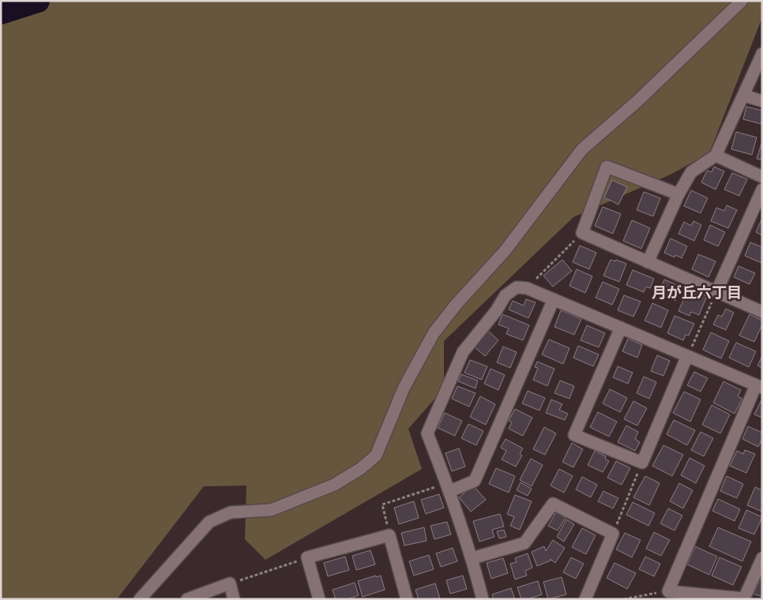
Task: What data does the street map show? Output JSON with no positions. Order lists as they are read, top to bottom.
{
  "districts": ["月が丘六丁目"]
}
